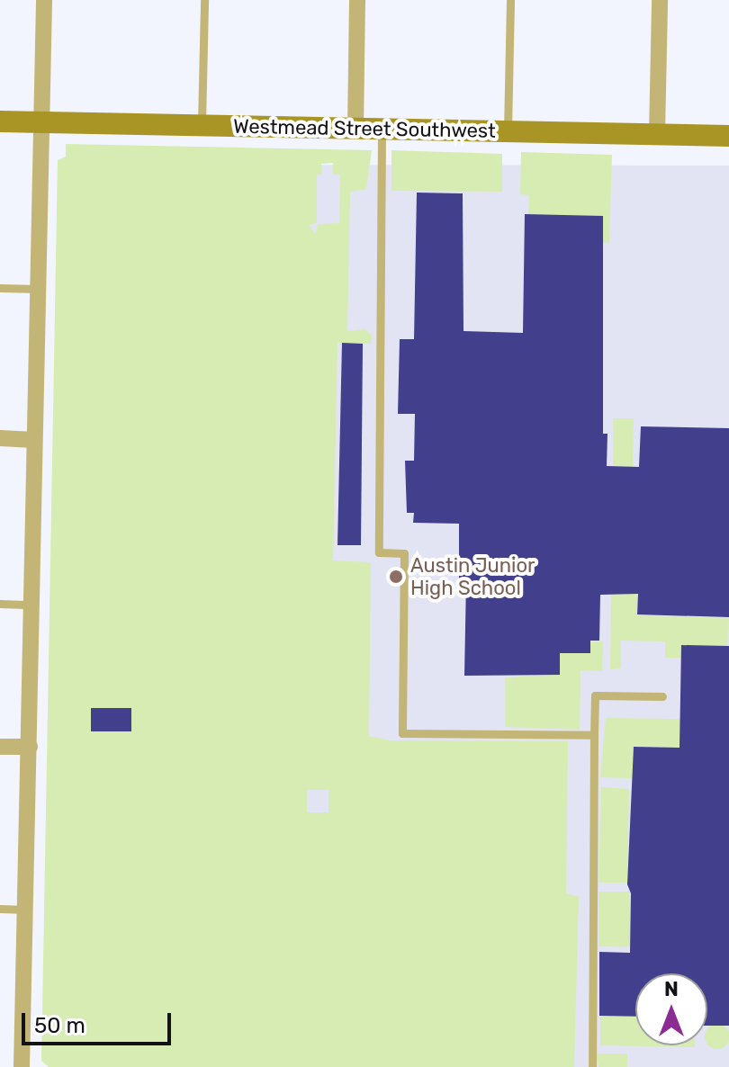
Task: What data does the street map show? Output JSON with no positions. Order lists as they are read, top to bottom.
{
  "streets": {
    "street": ["Westmead Street Southwest"]
  },
  "places": ["Austin Junior High School"],
  "scale_bar": "50 m",
  "north": "top"
}
